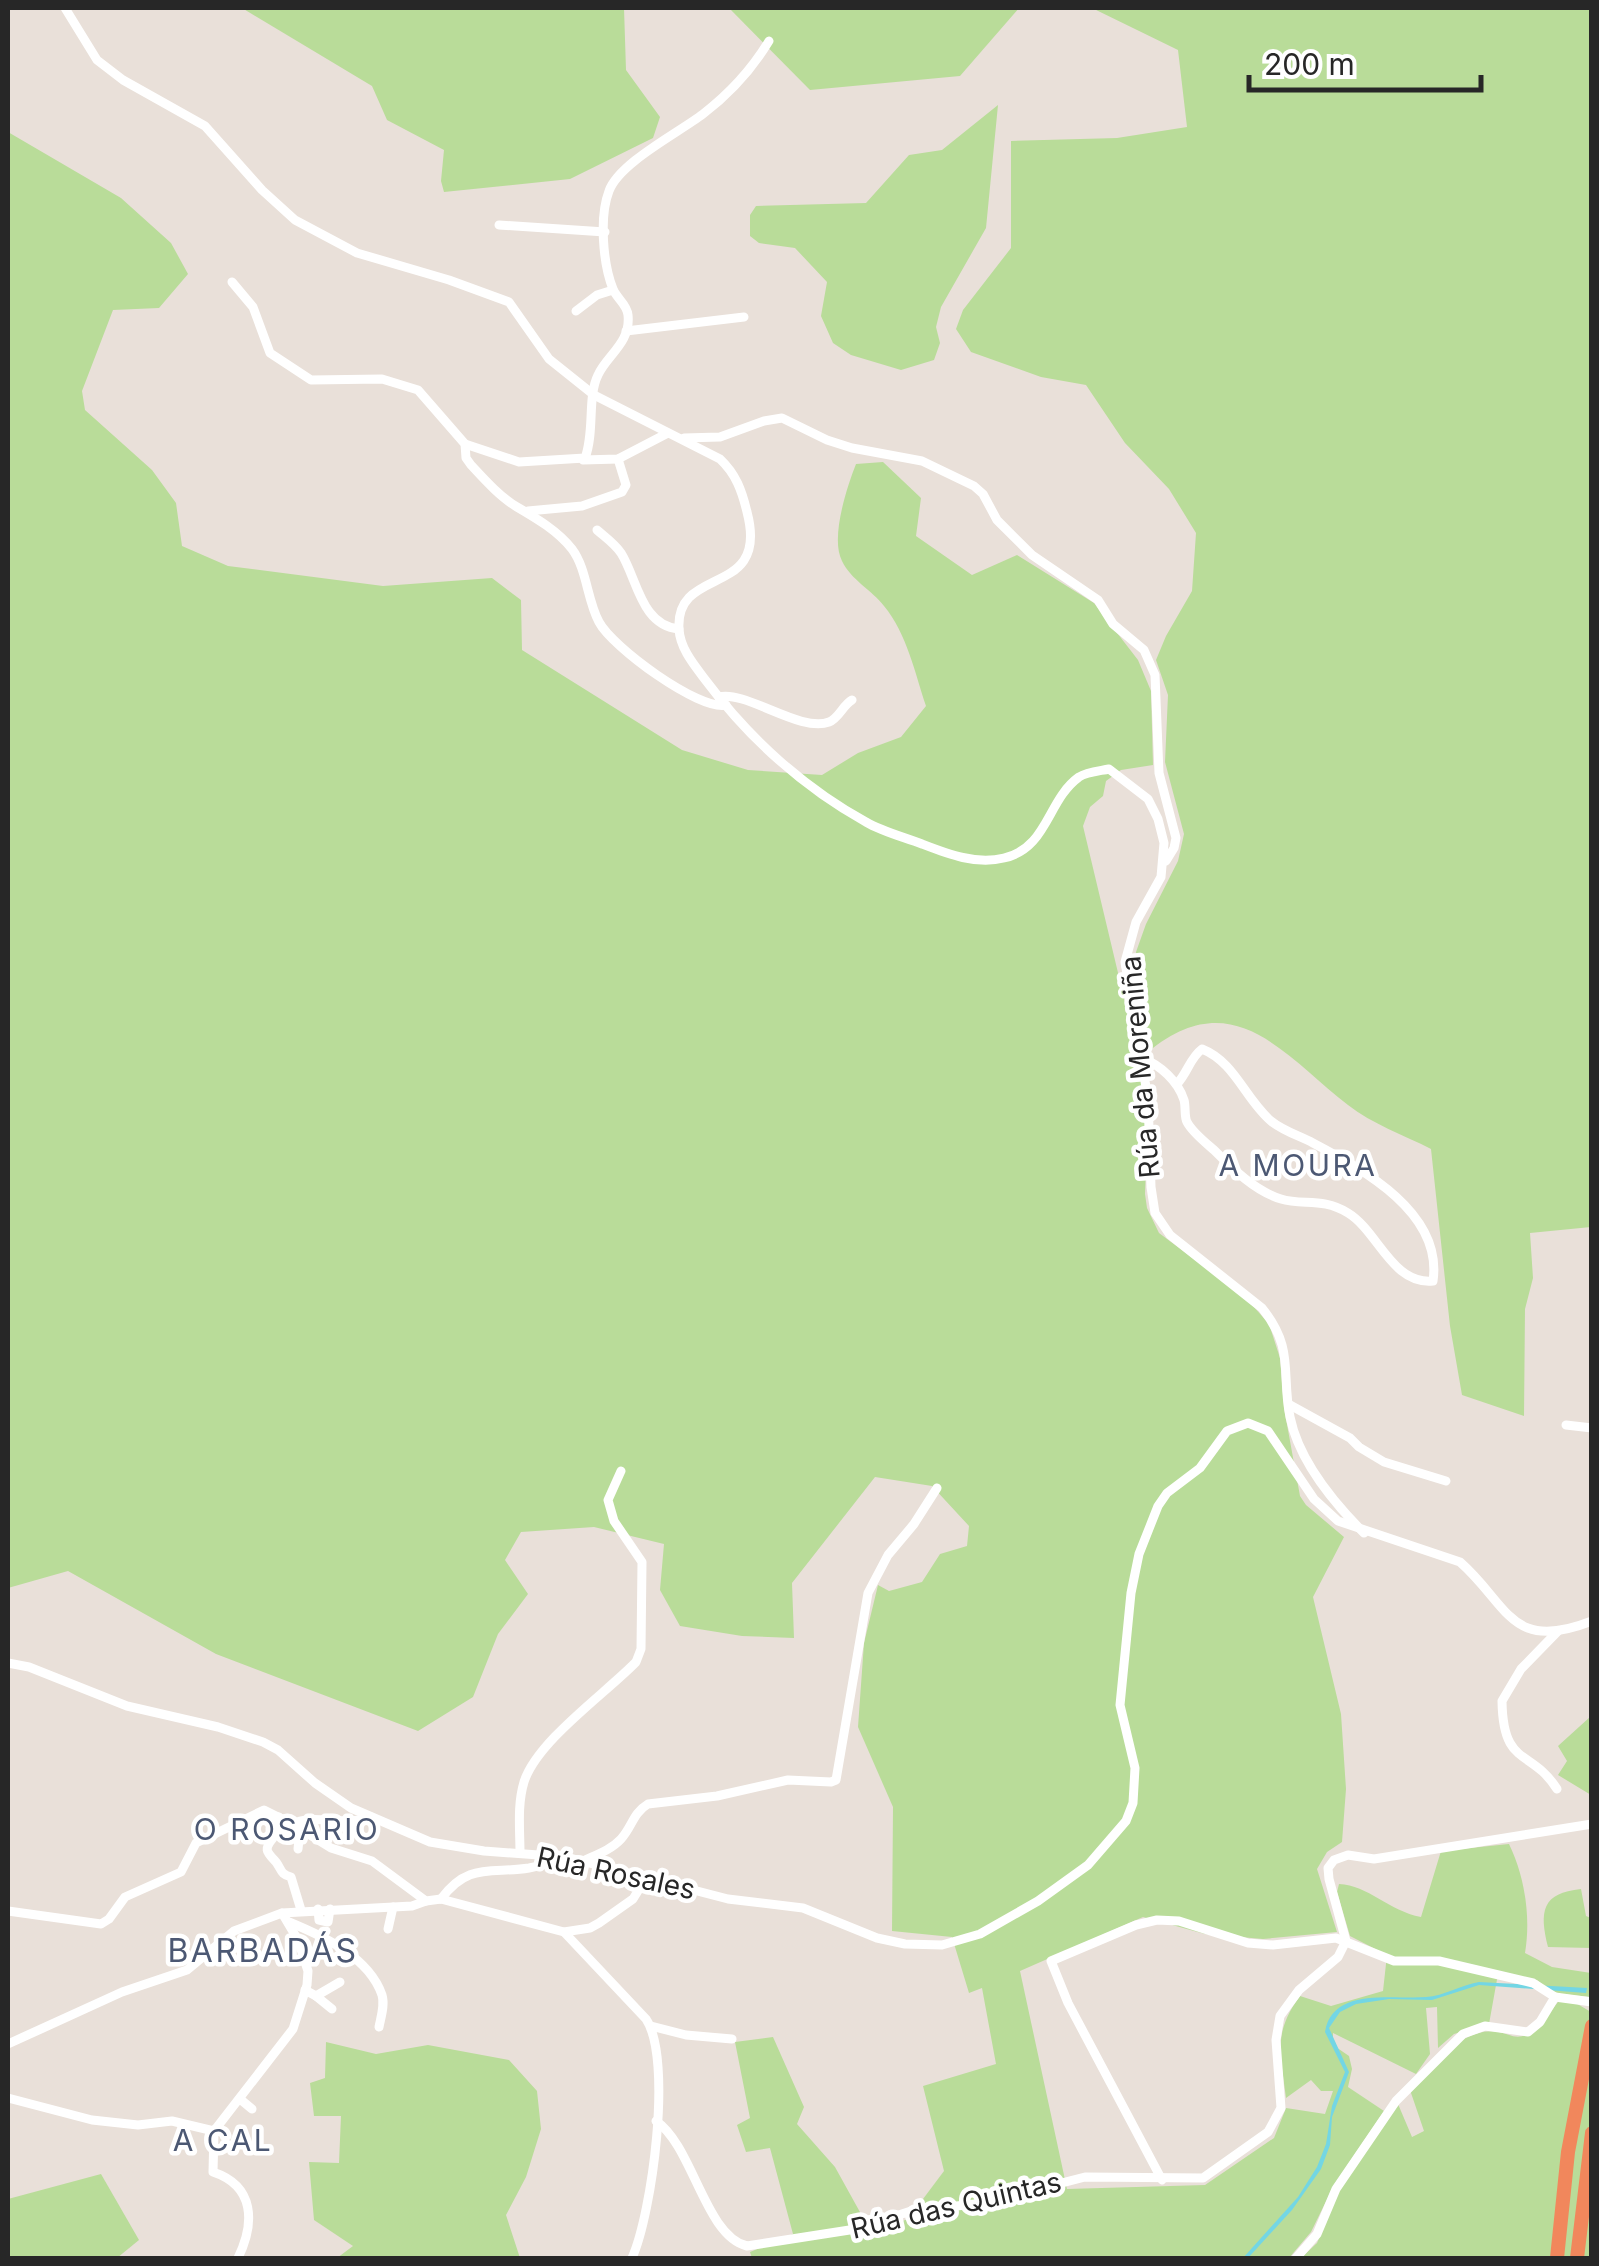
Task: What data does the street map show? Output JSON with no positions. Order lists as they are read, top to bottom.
{
  "streets": {
    "street": ["Rúa da Moreniña", "Rúa Rosales", "Rúa das Quintas"]
  },
  "crossings": [
    ["Rúa da Moreniña", "Rúa Rosales"]
  ],
  "districts": [
    "A MOURA",
    "O ROSARIO",
    "BARBADÁS",
    "A CAL"
  ],
  "scale_bar": "200 m"
}
